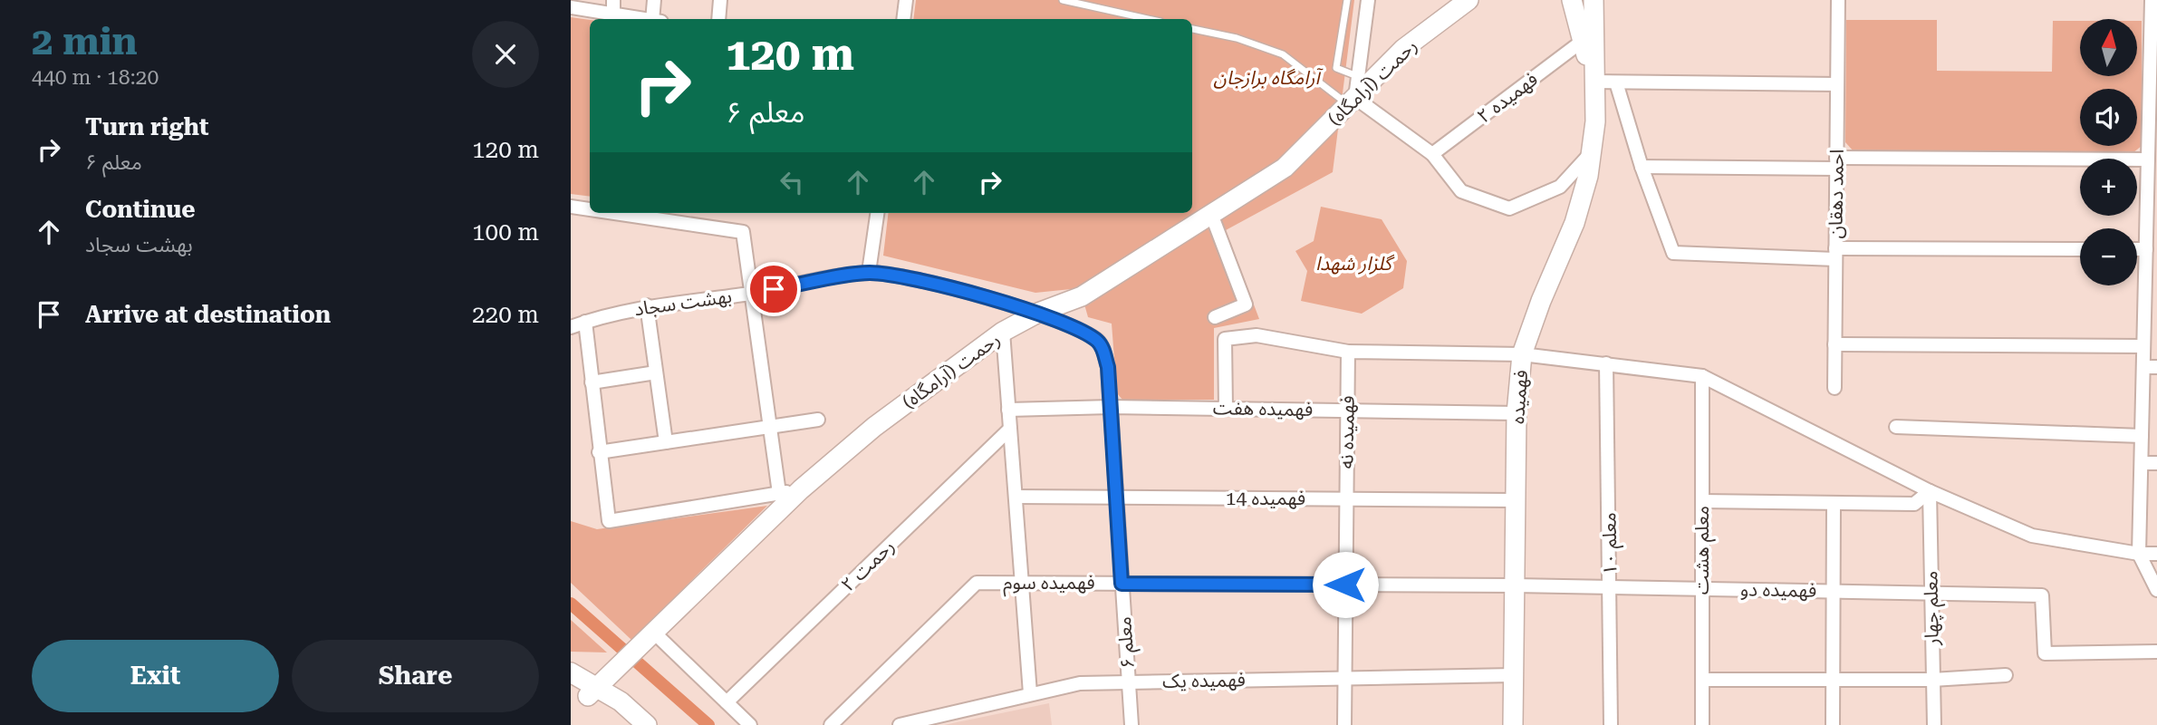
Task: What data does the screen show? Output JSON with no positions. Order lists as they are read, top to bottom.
{
  "streets": {
    "street": [
      "رحمت (آرامگاه)",
      "فهمیده ۲",
      "احمد دهقان",
      "بهشت سجاد",
      "فهمیده",
      "فهمیده هفت",
      "فهمیده نه",
      "فهمیده 14",
      "معلم ۱۰",
      "معلم هشت",
      "رحمت ۲",
      "فهمیده سوم",
      "فهمیده دو",
      "معلم چهار",
      "معلم ۶",
      "فهمیده یک"
    ]
  },
  "crossings": [
    ["رحمت (آرامگاه)", "بهشت سجاد"],
    ["بهشت سجاد", "فهمیده هفت"],
    ["بهشت سجاد", "معلم ۶"],
    ["فهمیده", "فهمیده هفت"],
    ["فهمیده", "فهمیده 14"],
    ["فهمیده", "فهمیده سوم"],
    ["فهمیده", "فهمیده دو"],
    ["فهمیده", "فهمیده یک"],
    ["فهمیده هفت", "فهمیده نه"],
    ["فهمیده هفت", "معلم ۶"],
    ["فهمیده نه", "فهمیده 14"],
    ["فهمیده نه", "فهمیده سوم"],
    ["فهمیده نه", "فهمیده یک"],
    ["فهمیده 14", "معلم ۶"],
    ["معلم ۱۰", "فهمیده دو"],
    ["معلم هشت", "فهمیده دو"],
    ["فهمیده سوم", "فهمیده دو"],
    ["فهمیده سوم", "معلم ۶"],
    ["فهمیده دو", "معلم چهار"],
    ["معلم ۶", "فهمیده یک"]
  ],
  "parks": ["آرامگاه برازجان", "گلزار شهدا"],
  "north": "top",
  "page": {
    "heading": ["2 min", "440 m · 18:20"],
    "map_buttons": ["+", "−"],
    "turn": ["120 m", "معلم ۶"],
    "list": [
      {
        "name": "Turn right",
        "note": "معلم ۶",
        "value": "120 m"
      },
      {
        "name": "Continue",
        "note": "بهشت سجاد",
        "value": "100 m"
      },
      {
        "name": "Arrive at destination",
        "value": "220 m"
      }
    ],
    "buttons": ["Exit", "Share"]
  }
}
